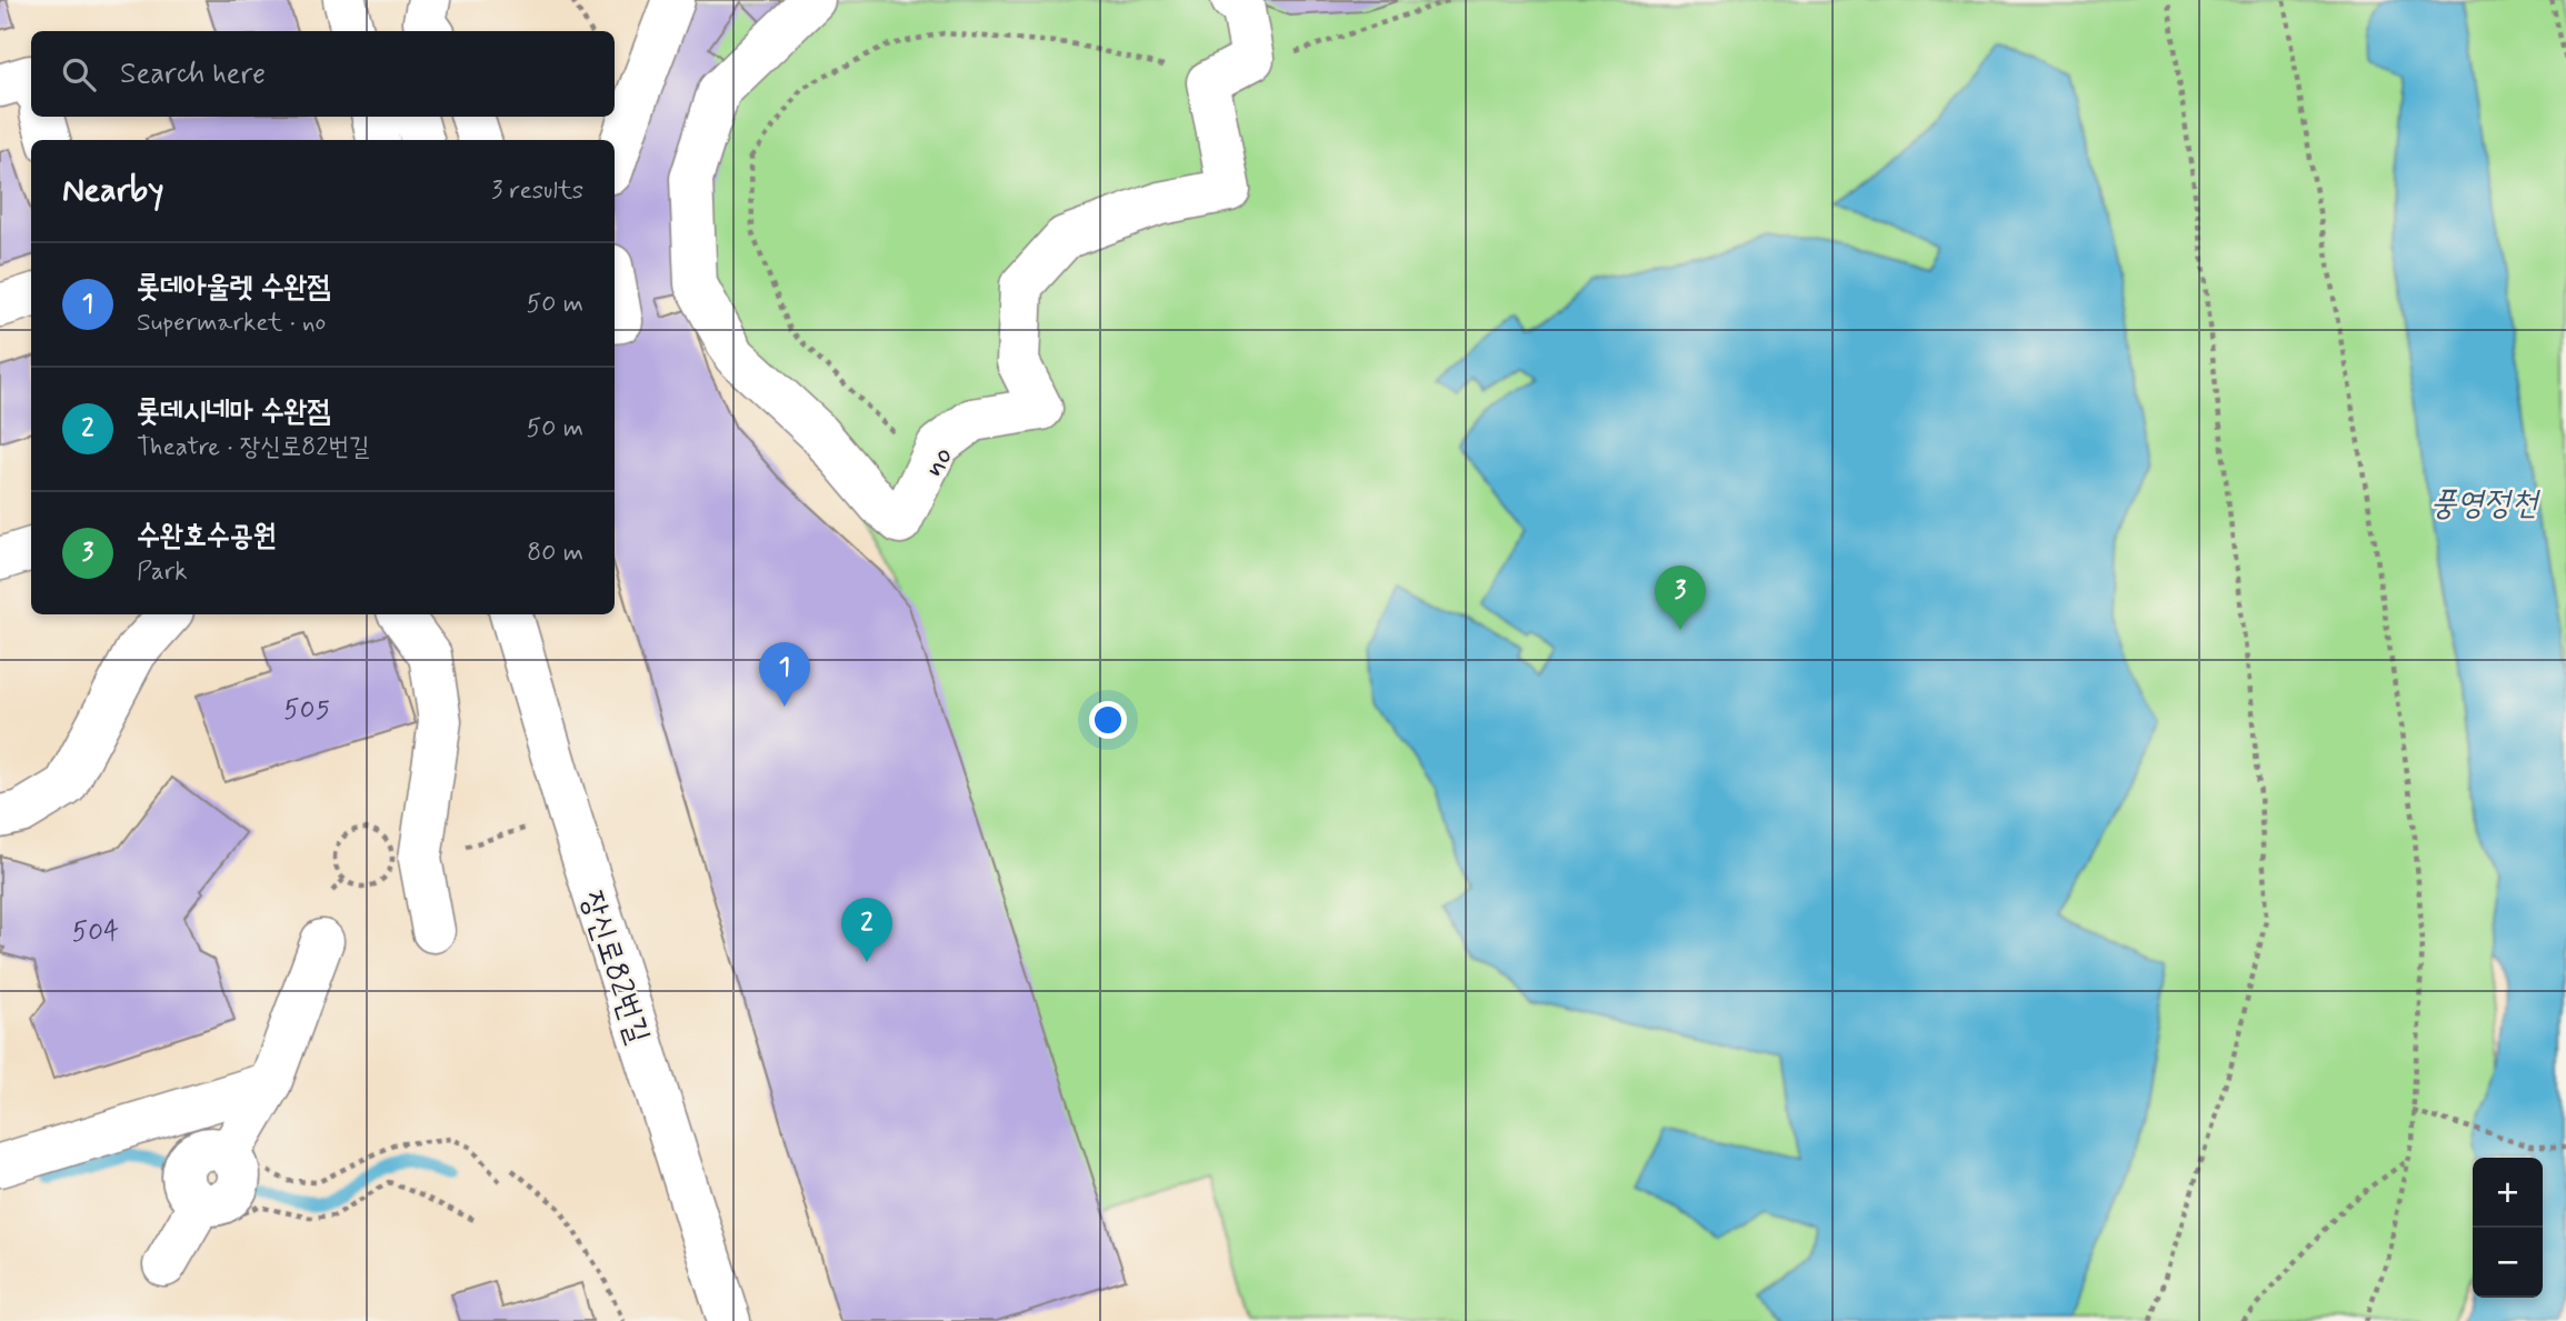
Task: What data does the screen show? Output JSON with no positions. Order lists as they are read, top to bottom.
{
  "streets": {
    "street": ["no", "장신로82번길"]
  },
  "water": ["풍영정천"],
  "house_numbers": ["505", "504"],
  "page": {
    "search": "Search here",
    "heading": ["Nearby", "3 results"],
    "list": [
      {
        "mark": "1",
        "name": "롯데아울렛 수완점",
        "note": "Supermarket · no",
        "value": "50 m"
      },
      {
        "mark": "2",
        "name": "롯데시네마 수완점",
        "note": "Theatre · 장신로82번길",
        "value": "50 m"
      },
      {
        "mark": "3",
        "name": "수완호수공원",
        "note": "Park",
        "value": "80 m"
      }
    ],
    "pins": ["3", "1", "2"],
    "map_buttons": ["+", "−"]
  }
}
